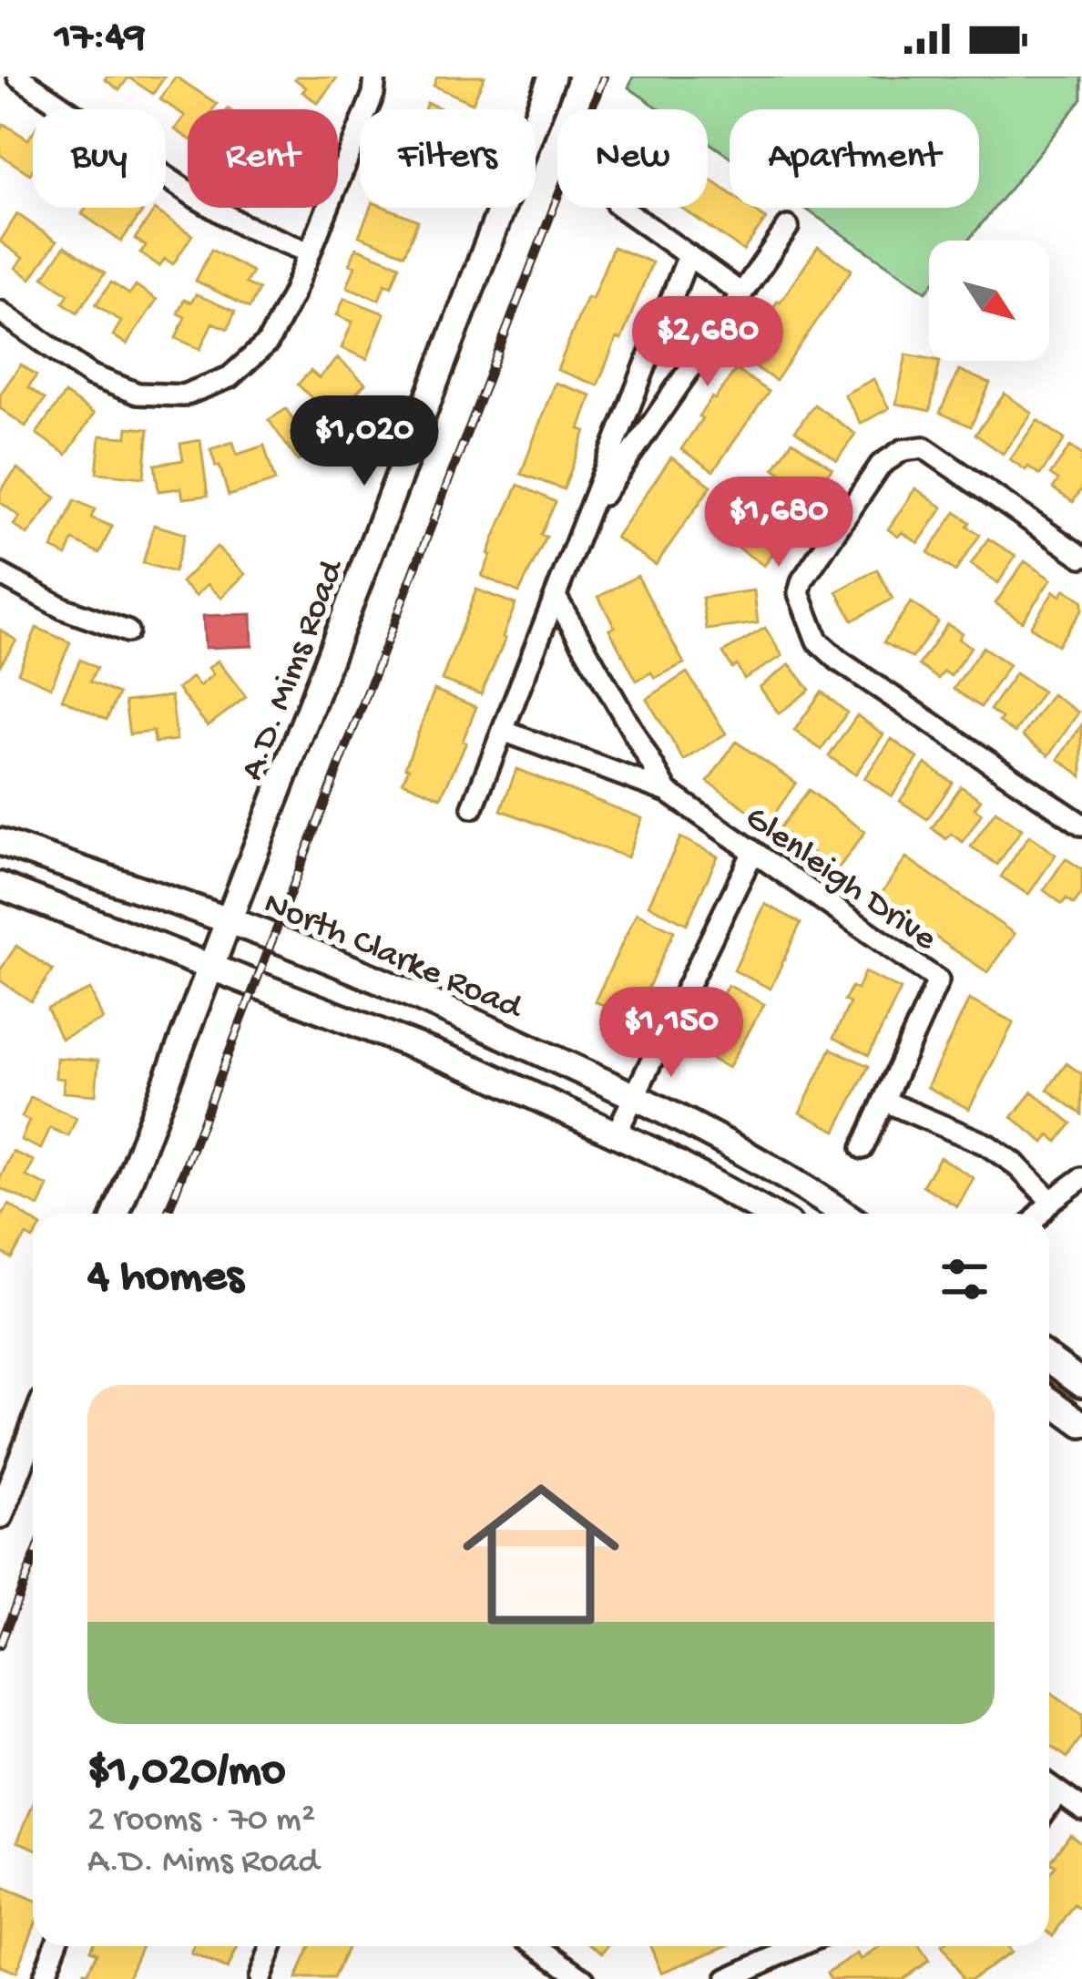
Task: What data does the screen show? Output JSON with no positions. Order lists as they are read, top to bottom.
{
  "streets": {
    "street": ["A.D. Mims Road", "Glenleigh Drive", "North Clarke Road"]
  },
  "crossings": [
    ["A.D. Mims Road", "North Clarke Road"]
  ],
  "north": "bottom right",
  "page": {
    "status": "17:49",
    "chip": [
      "Buy",
      "Rent",
      "Filters",
      "New",
      "Apartment"
    ],
    "price": [
      "$2,680",
      "$1,020",
      "$1,680",
      "$1,150"
    ],
    "heading": "4 homes",
    "list": [
      {
        "name": "$1,020/mo",
        "note": "2 rooms · 70 m² · A.D. Mims Road"
      }
    ]
  }
}
